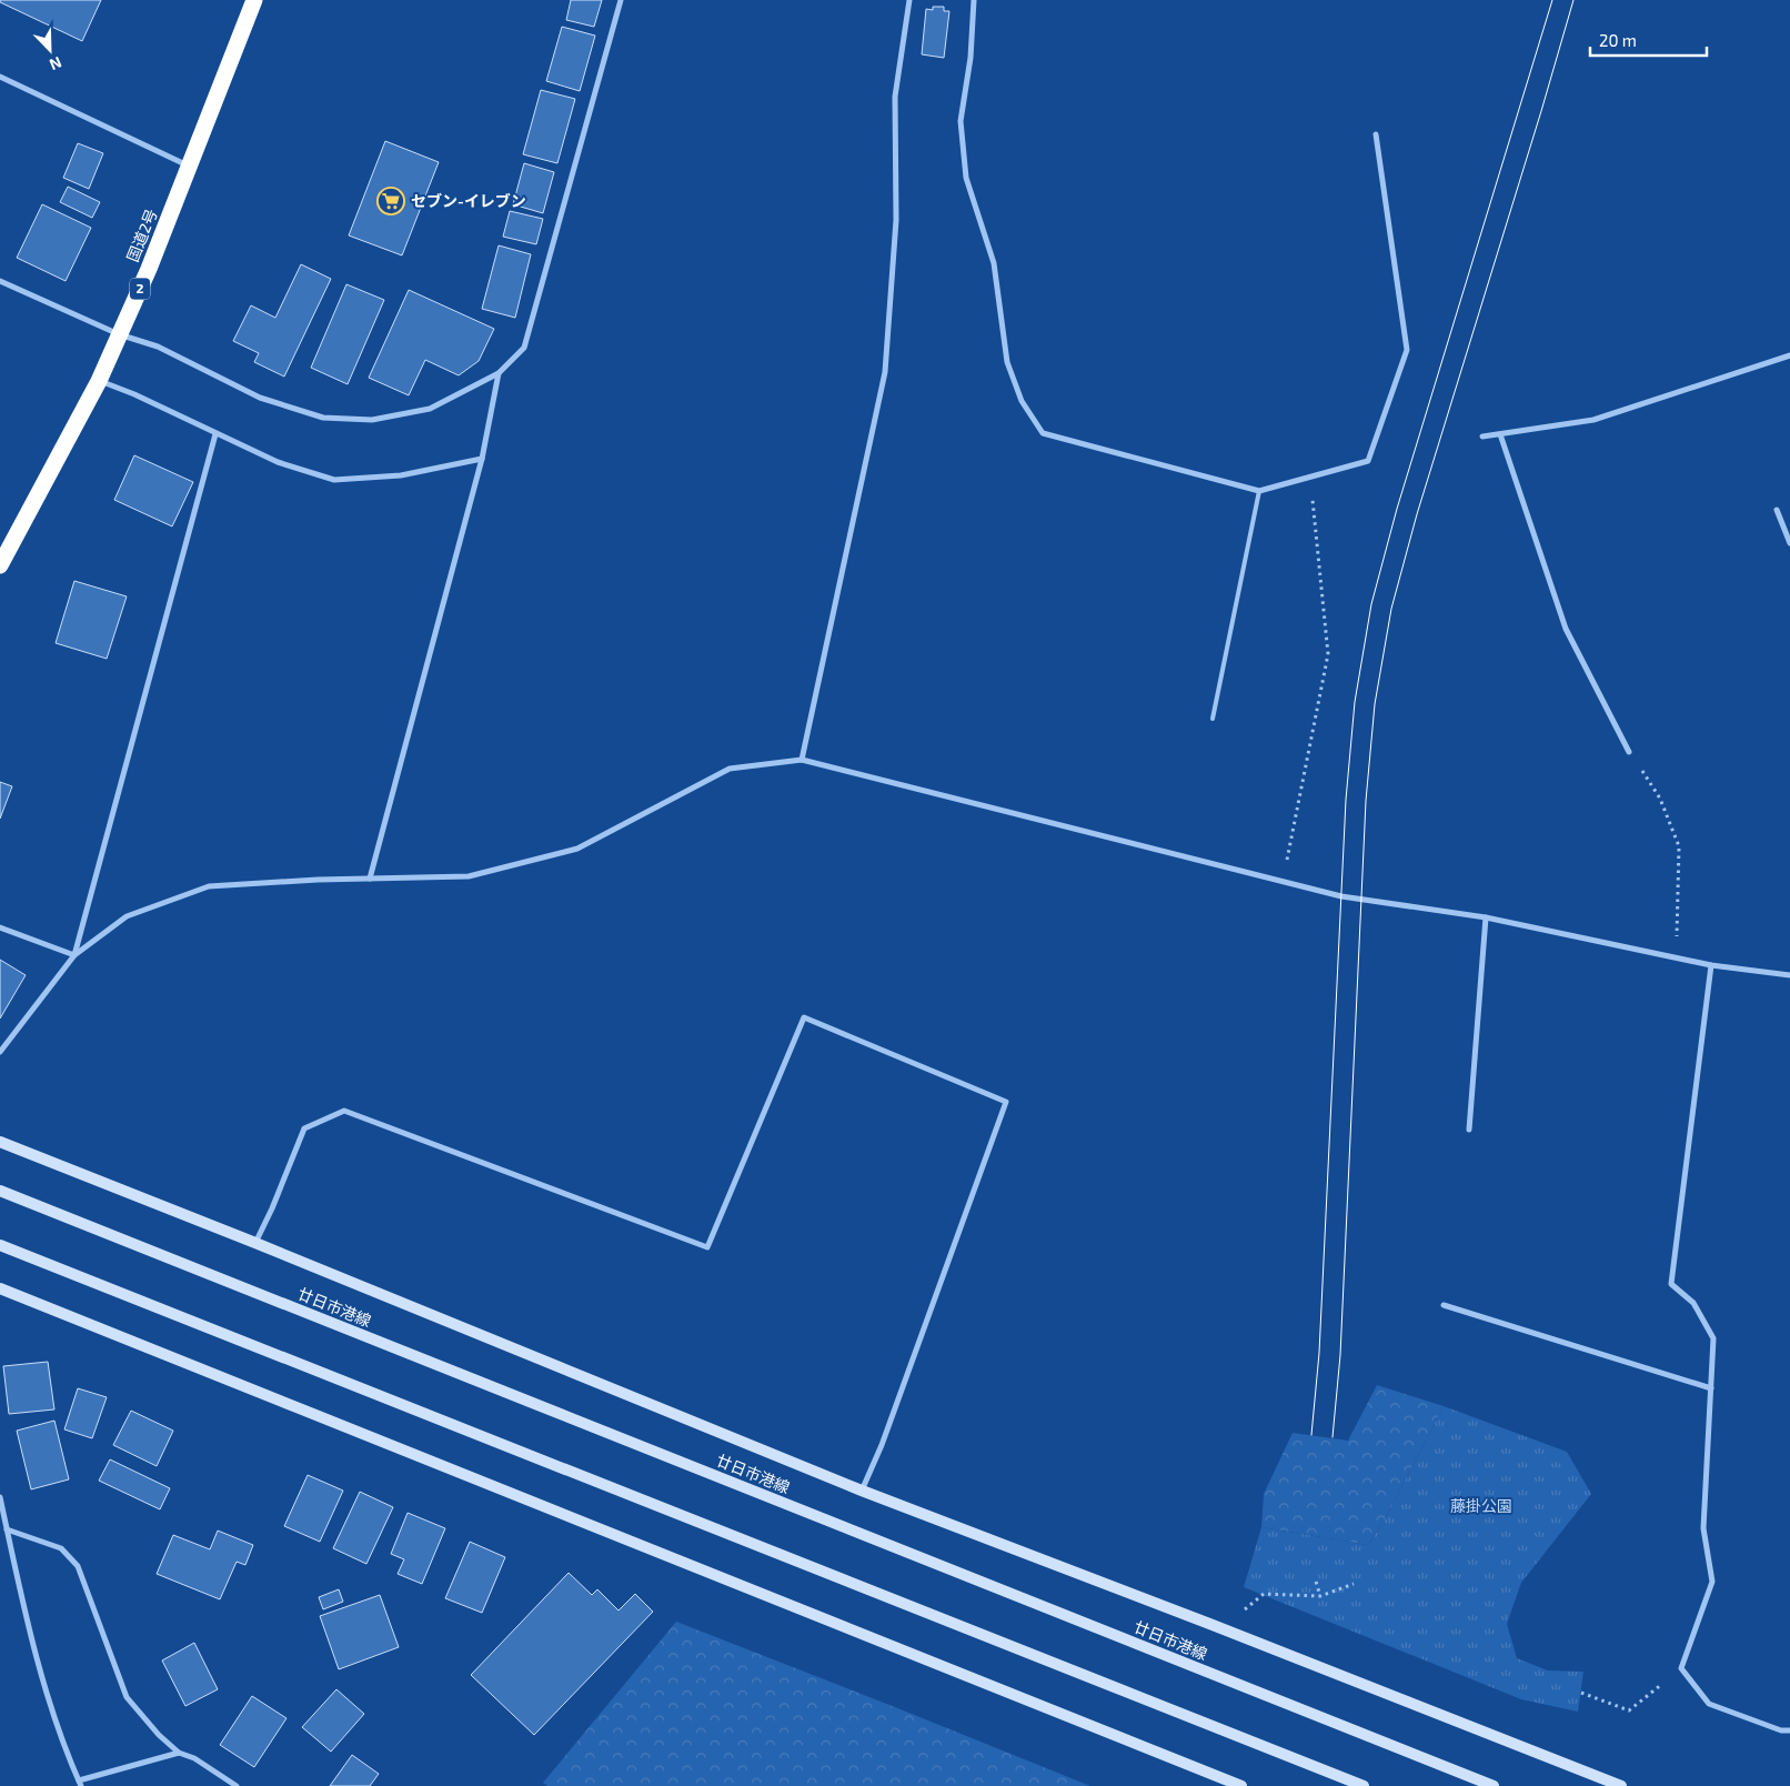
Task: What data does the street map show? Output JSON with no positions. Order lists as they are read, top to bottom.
{
  "streets": {
    "highway": ["国道2号", "2"],
    "main road": ["廿日市港線"]
  },
  "parks": ["藤掛公園"],
  "places": {
    "supermarket": ["セブン-イレブン"]
  },
  "scale_bar": "20 m",
  "north": "bottom right"
}
